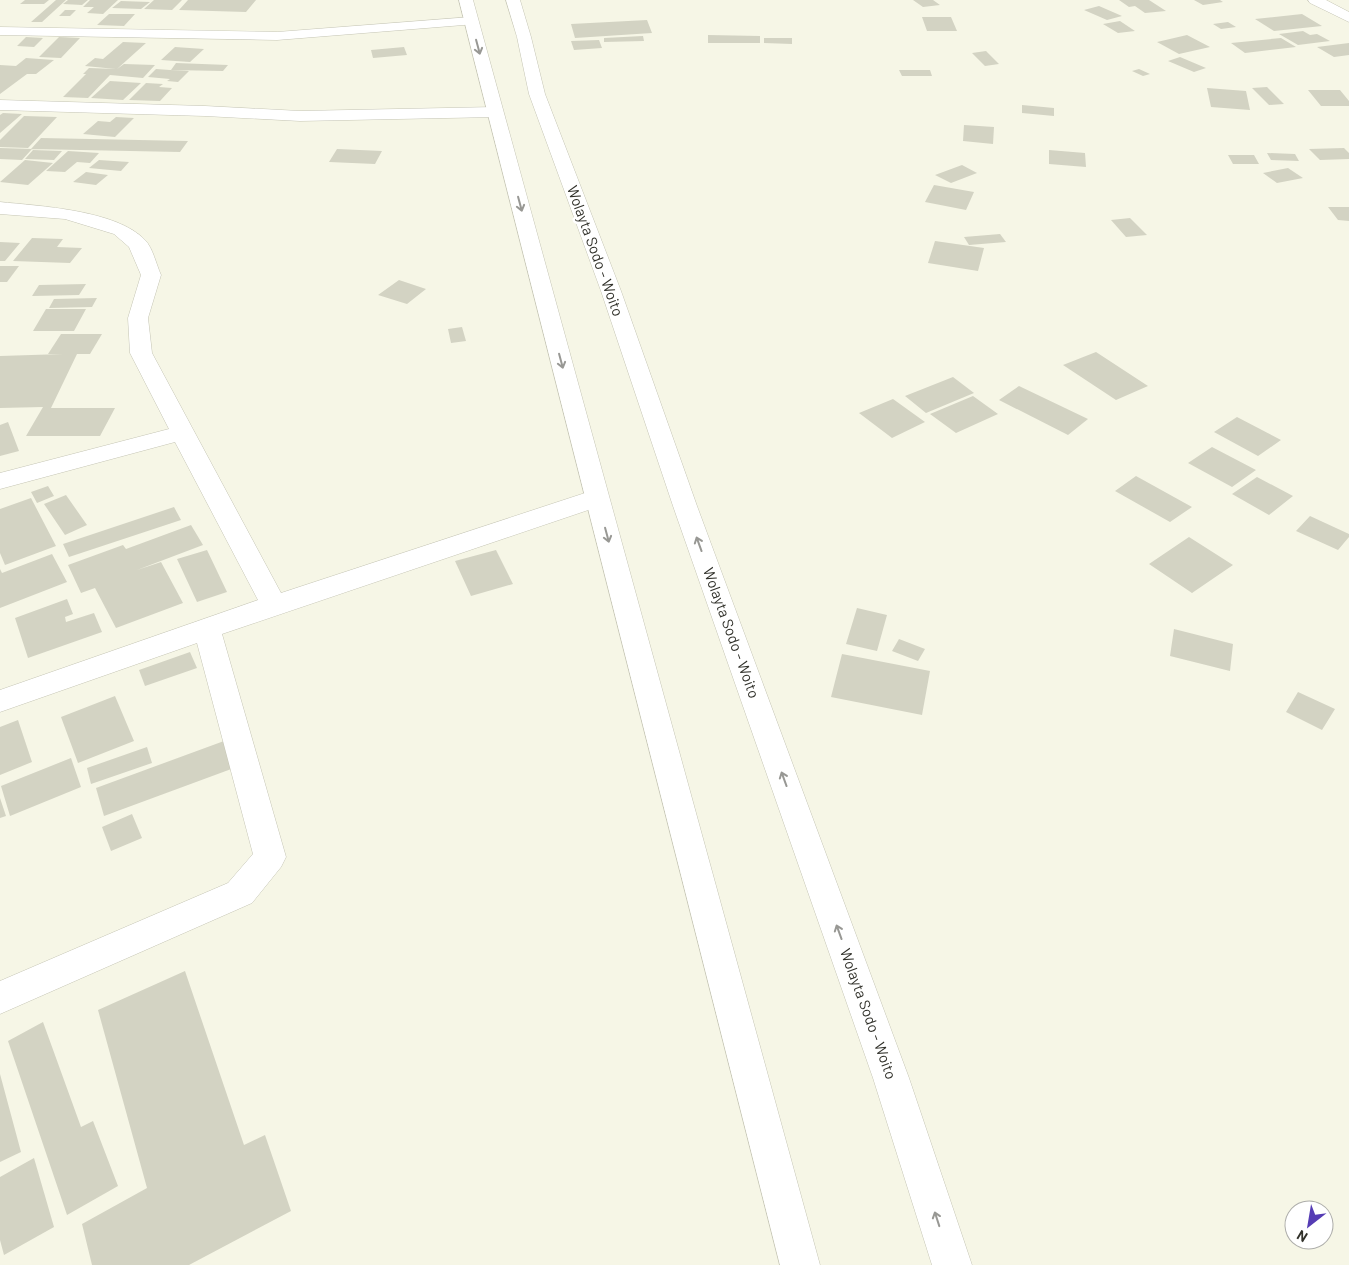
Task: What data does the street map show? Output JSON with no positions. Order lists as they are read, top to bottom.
{
  "streets": {
    "main road": ["Wolayta Sodo - Woito"]
  },
  "north": "bottom left"
}
